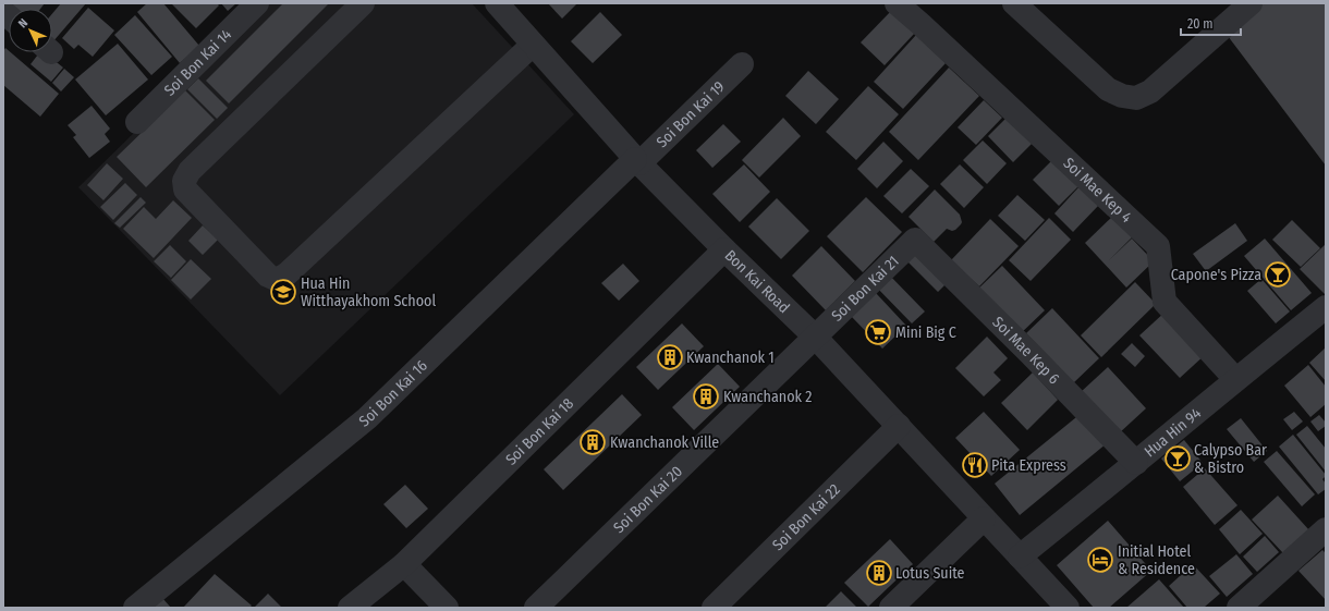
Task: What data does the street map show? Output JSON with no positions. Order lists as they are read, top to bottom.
{
  "streets": {
    "street": [
      "Soi Bon Kai 14",
      "Soi Bon Kai 19",
      "Soi Mae Kep 4",
      "Bon Kai Road",
      "Soi Bon Kai 21",
      "Soi Mae Kep 6",
      "Soi Bon Kai 16",
      "Soi Bon Kai 18",
      "Hua Hin 94",
      "Soi Bon Kai 20",
      "Soi Bon Kai 22"
    ]
  },
  "crossings": [
    ["Soi Bon Kai 19", "Bon Kai Road"],
    ["Soi Bon Kai 19", "Soi Bon Kai 16"],
    ["Soi Mae Kep 4", "Hua Hin 94"],
    ["Bon Kai Road", "Soi Bon Kai 21"],
    ["Bon Kai Road", "Soi Bon Kai 16"],
    ["Bon Kai Road", "Soi Bon Kai 18"],
    ["Bon Kai Road", "Hua Hin 94"],
    ["Bon Kai Road", "Soi Bon Kai 20"],
    ["Bon Kai Road", "Soi Bon Kai 22"],
    ["Soi Bon Kai 21", "Soi Mae Kep 6"],
    ["Soi Bon Kai 21", "Soi Bon Kai 20"],
    ["Soi Mae Kep 6", "Hua Hin 94"]
  ],
  "places": {
    "bar": ["Capone's Pizza", "Calypso Bar & Bistro"],
    "school or university": ["Hua Hin Witthayakhom School"],
    "supermarket": ["Mini Big C"],
    "building": [
      "Kwanchanok 1",
      "Kwanchanok 2",
      "Kwanchanok Ville",
      "Lotus Suite"
    ],
    "restaurant": ["Pita Express"],
    "hotel": ["Initial Hotel & Residence"]
  },
  "scale_bar": "20 m",
  "north": "top left"
}
